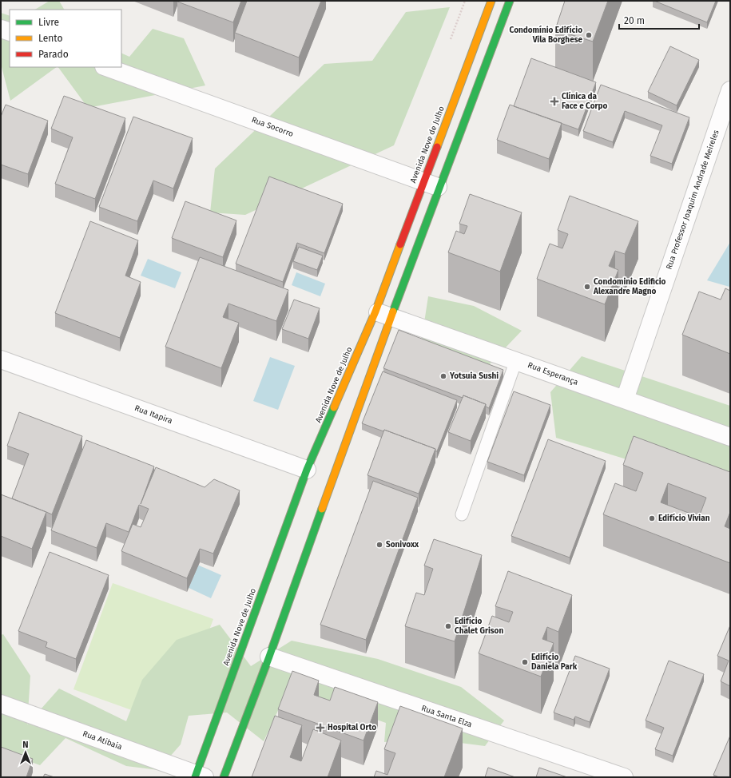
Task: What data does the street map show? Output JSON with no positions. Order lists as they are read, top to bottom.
{
  "streets": {
    "main road": ["Avenida Nove de Julho"],
    "street": [
      "Rua Socorro",
      "Rua Professor Joaquim Andrade Meireles",
      "Rua Esperança",
      "Rua Itapira",
      "Rua Santa Elza",
      "Rua Atibaia"
    ]
  },
  "crossings": [
    ["Rua Socorro", "Avenida Nove de Julho"],
    ["Avenida Nove de Julho", "Rua Esperança"],
    ["Avenida Nove de Julho", "Rua Itapira"],
    ["Avenida Nove de Julho", "Rua Santa Elza"],
    ["Avenida Nove de Julho", "Rua Atibaia"],
    ["Rua Professor Joaquim Andrade Meireles", "Rua Esperança"]
  ],
  "places": {
    "other": [
      "Condomínio Edifício Vila Borghese",
      "Condominio Edificio Alexandre Magno",
      "Yotsuia Sushi",
      "Edifício Vivian",
      "Sonivoxx",
      "Edifício Chalet Grison",
      "Edifício Daniela Park"
    ],
    "health": ["Clínica da Face e Corpo", "Hospital Orto"]
  },
  "legend": ["Livre", "Lento", "Parado"],
  "scale_bar": "20 m",
  "north": "top"
}
